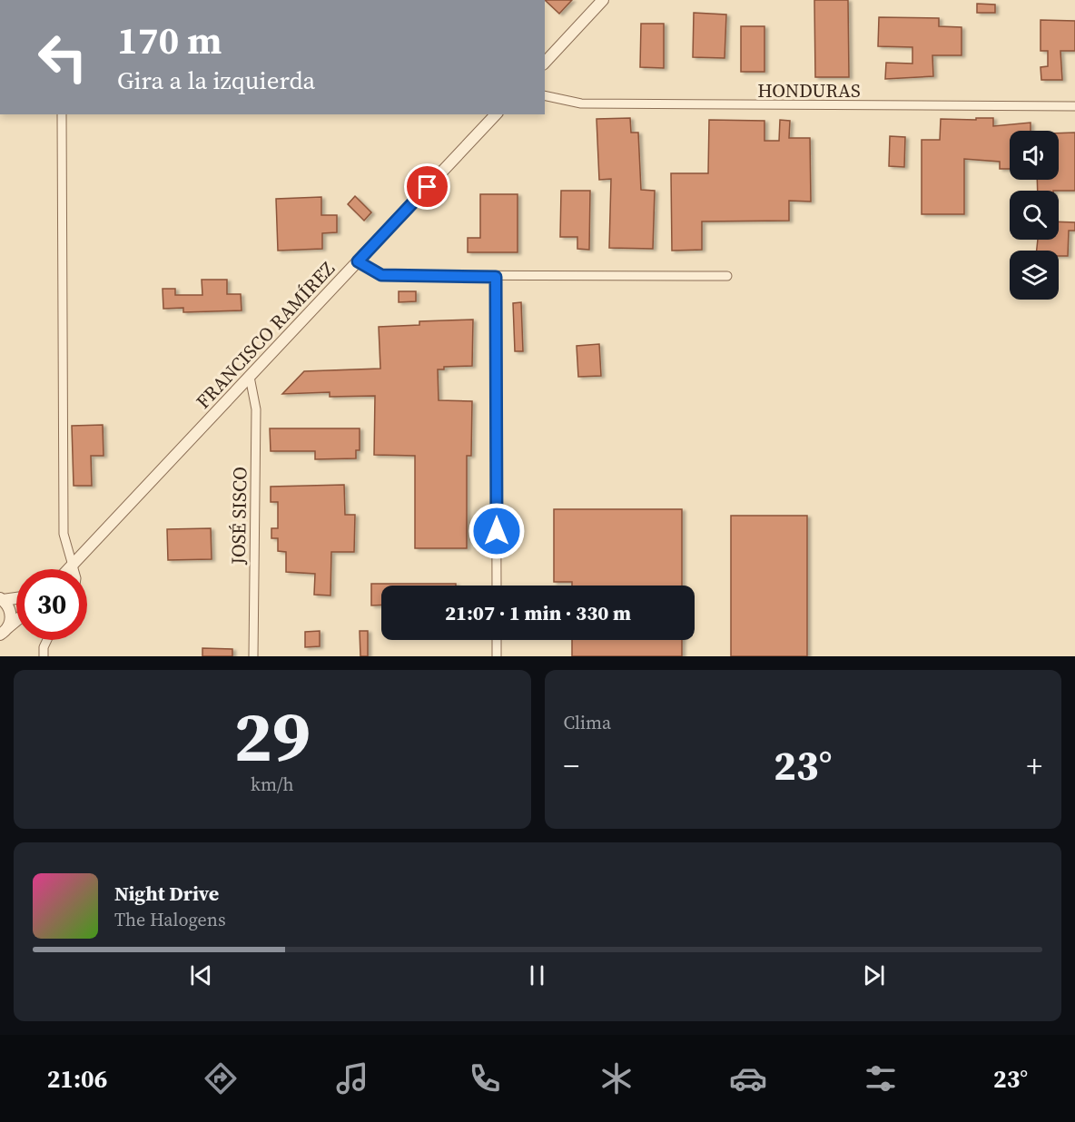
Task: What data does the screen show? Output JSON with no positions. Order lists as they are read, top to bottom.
{
  "streets": {
    "street": ["HONDURAS", "FRANCISCO RAMÍREZ", "JOSÉ SISCO"]
  },
  "crossings": [
    ["FRANCISCO RAMÍREZ", "JOSÉ SISCO"]
  ],
  "page": {
    "turn": ["170 m", "Gira a la izquierda"],
    "limit": "30",
    "trip": "21:07 · 1 min · 330 m",
    "tile": [
      ["29", "km/h"],
      "Clima"
    ],
    "heat": ["−", "23°", "+"],
    "song": ["Night Drive", "The Halogens"],
    "tabs": ["21:06", "23°"]
  }
}
